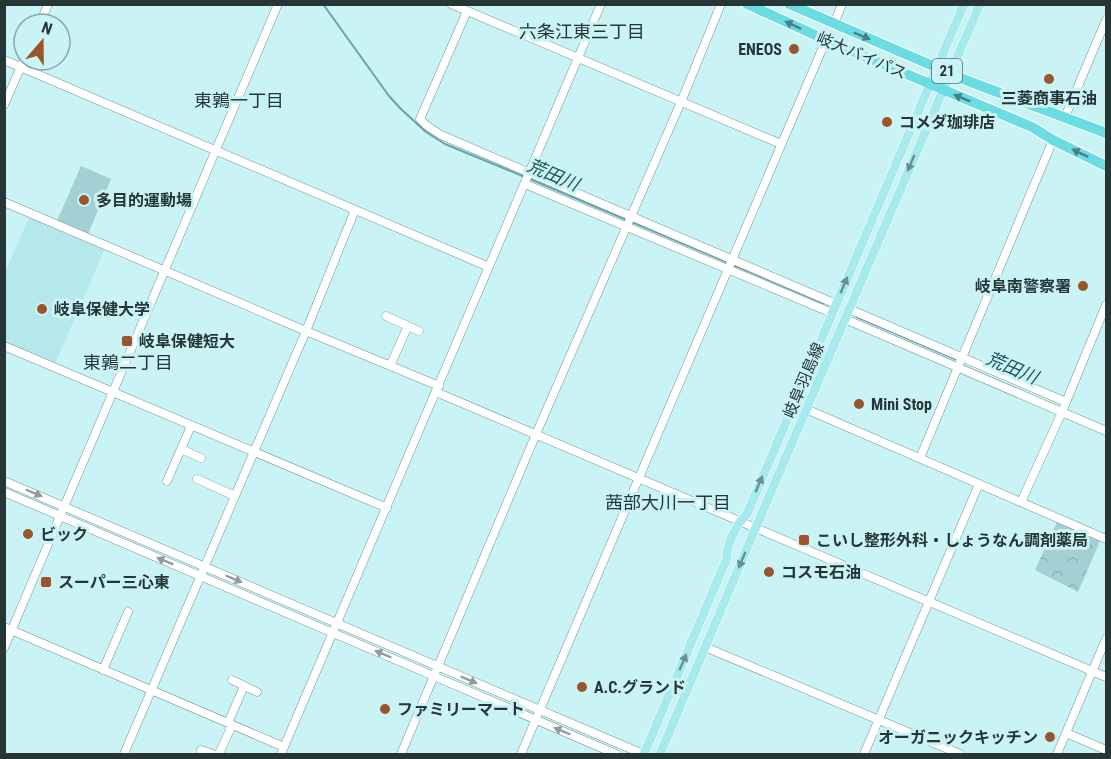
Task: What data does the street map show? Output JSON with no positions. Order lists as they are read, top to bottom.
{
  "streets": {
    "highway": ["岐大バイパス", "21"],
    "main road": ["岐阜羽島線"]
  },
  "crossings": [
    ["岐大バイパス", "岐阜羽島線"]
  ],
  "districts": [
    "六条江東三丁目",
    "東鶉一丁目",
    "東鶉二丁目",
    "茜部大川一丁目"
  ],
  "water": ["荒田川"],
  "places": {
    "other": [
      "ENEOS",
      "三菱商事石油",
      "コメダ珈琲店",
      "多目的運動場",
      "岐阜南警察署",
      "岐阜保健大学",
      "Mini Stop",
      "ビック",
      "コスモ石油",
      "A.C.グランド",
      "ファミリーマート",
      "オーガニックキッチン"
    ],
    "transit": ["岐阜保健短大", "こいし整形外科・しょうなん調剤薬局", "スーパー三心東"]
  },
  "north": "top"
}
